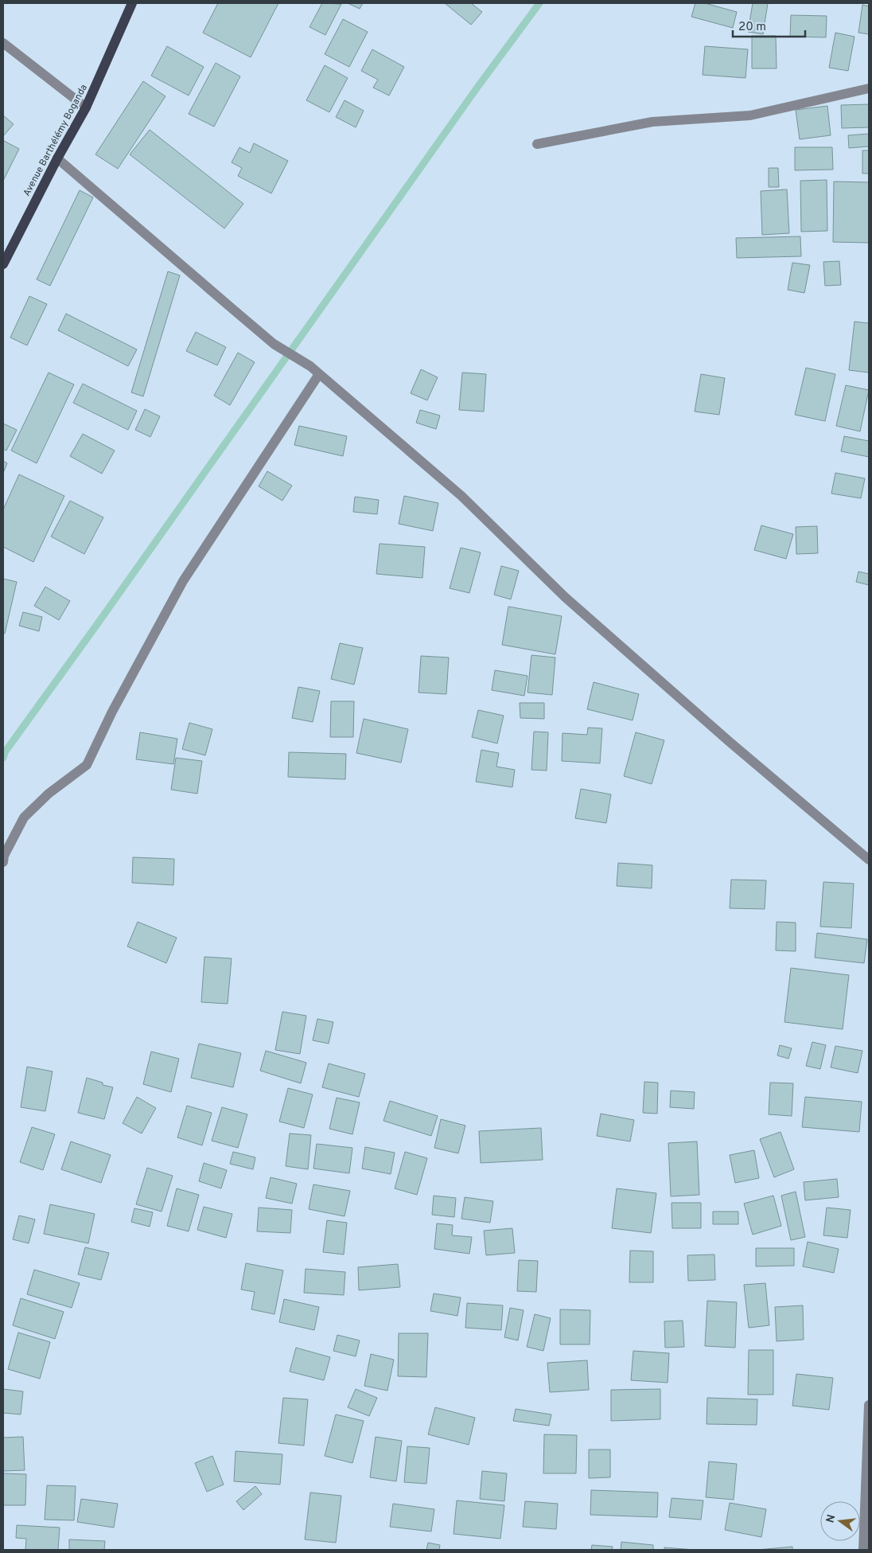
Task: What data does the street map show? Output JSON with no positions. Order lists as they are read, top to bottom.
{
  "streets": {
    "main road": ["Avenue Barthélémy Boganda"]
  },
  "scale_bar": "20 m",
  "north": "left"
}
